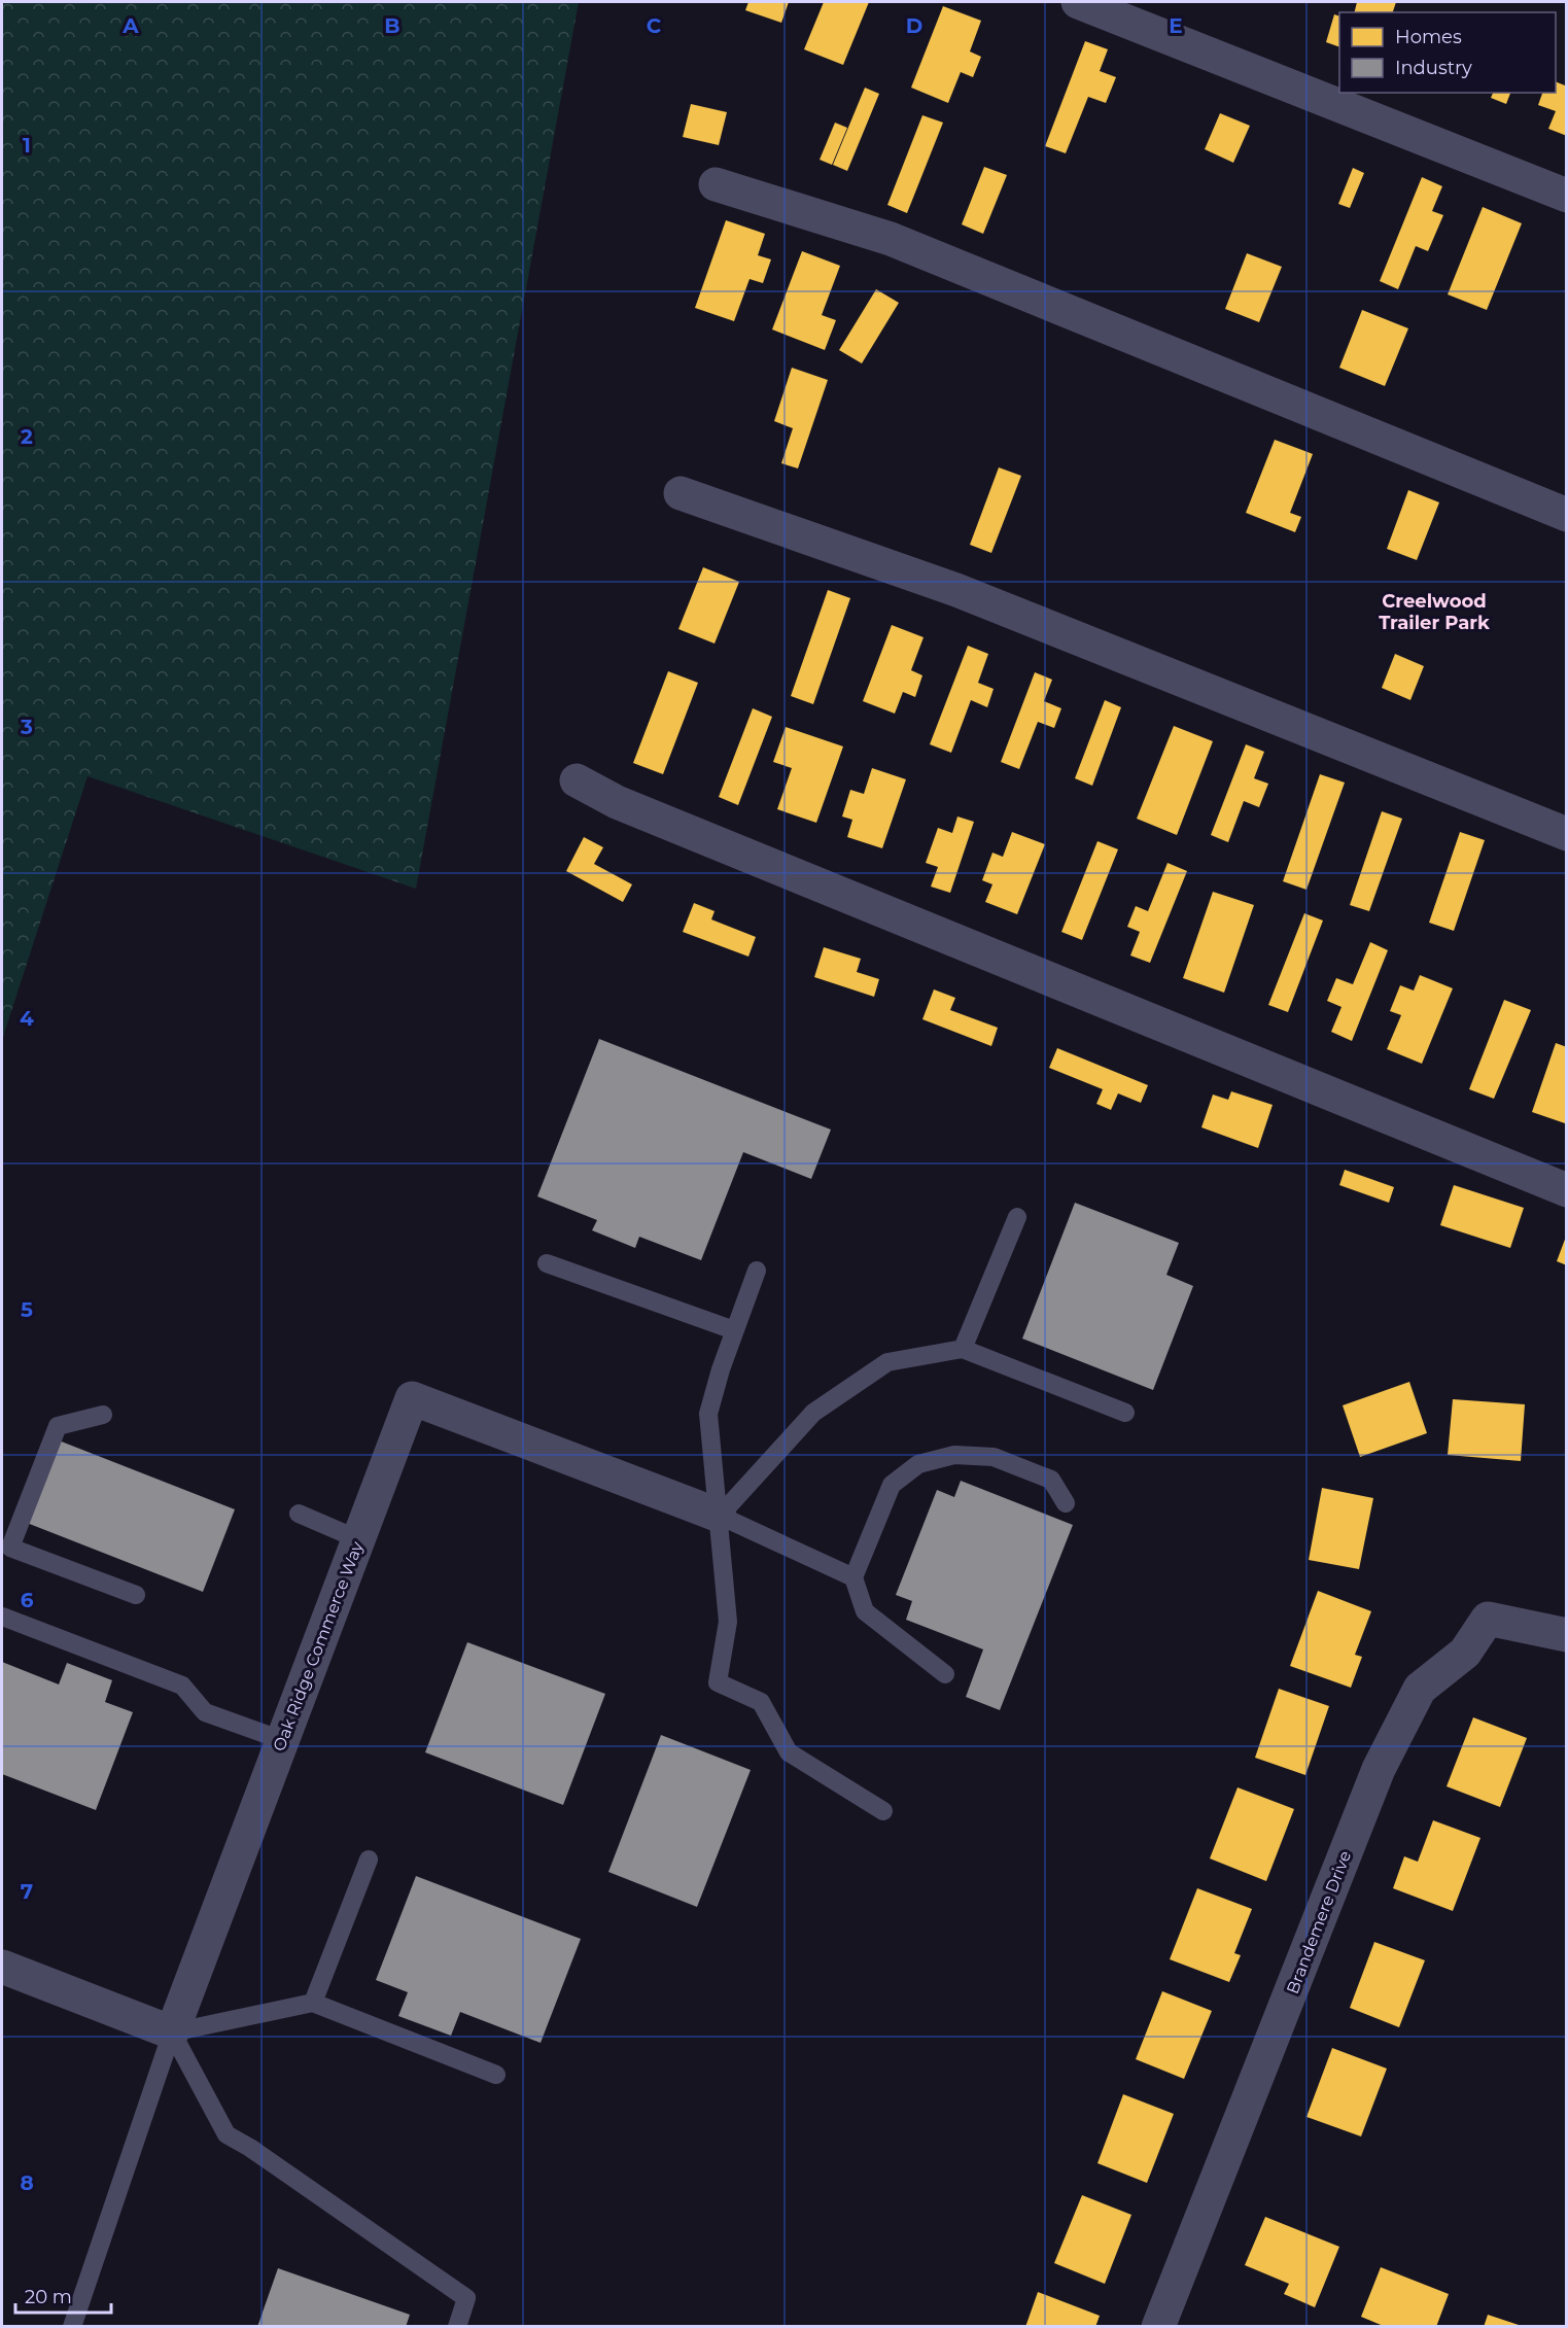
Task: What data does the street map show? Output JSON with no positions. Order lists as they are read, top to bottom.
{
  "streets": {
    "street": ["Oak Ridge Commerce Way", "Brandemere Drive"]
  },
  "districts": ["Creelwood Trailer Park"],
  "legend": ["Homes", "Industry"],
  "scale_bar": "20 m",
  "grid": {
    "columns": [
      "A",
      "B",
      "C",
      "D",
      "E"
    ],
    "rows": [
      "1",
      "2",
      "3",
      "4",
      "5",
      "6",
      "7",
      "8"
    ]
  }
}
